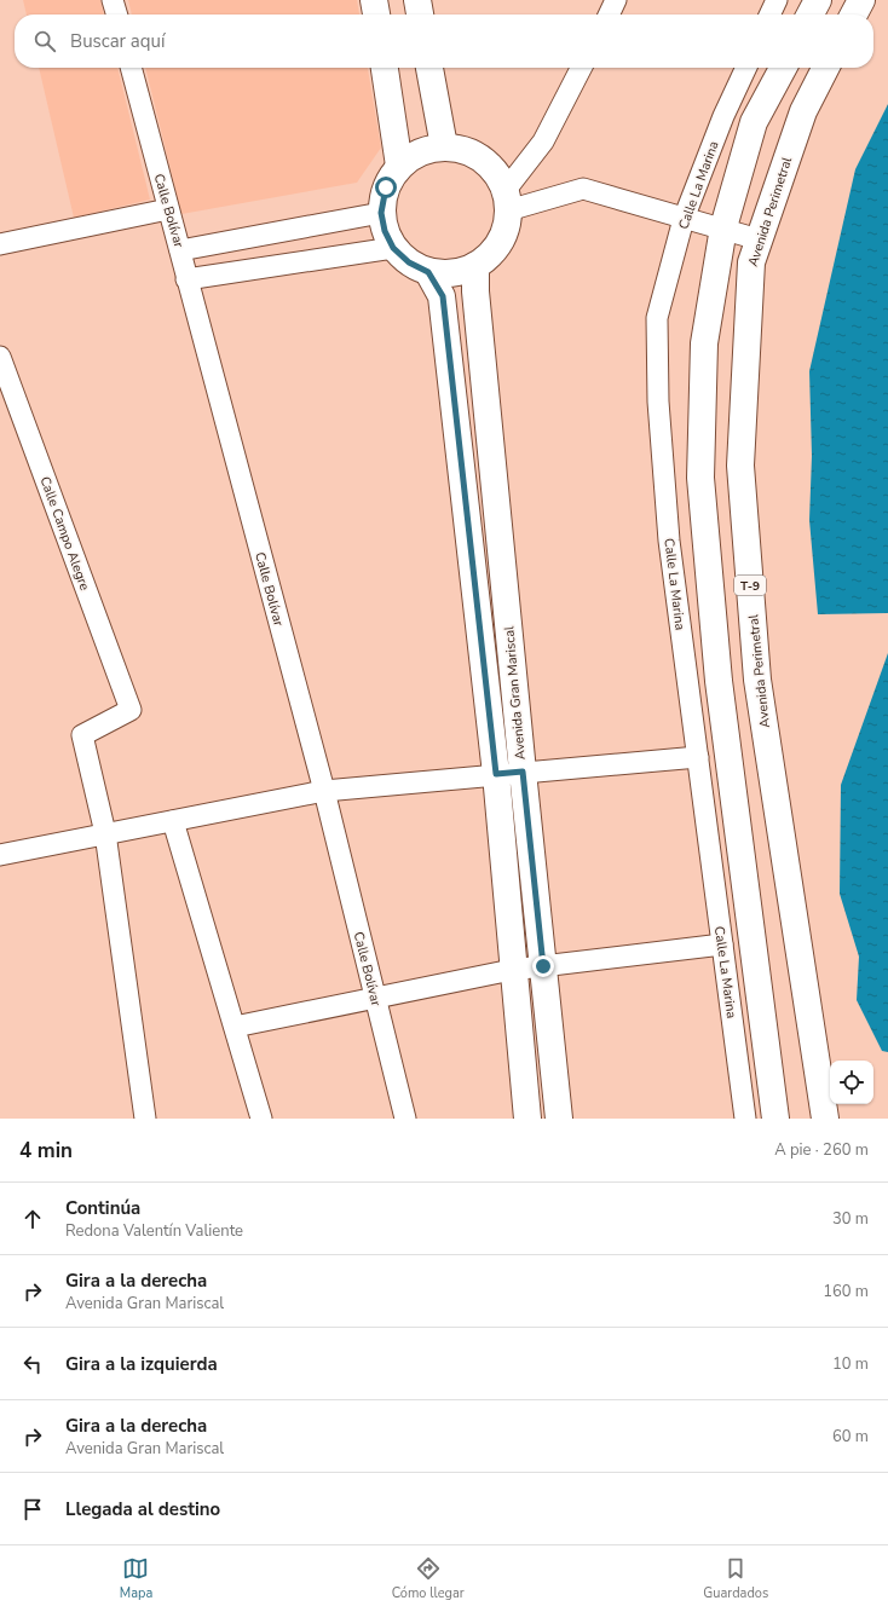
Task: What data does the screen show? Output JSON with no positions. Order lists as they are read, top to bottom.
{
  "streets": {
    "street": [
      "Calle La Marina",
      "Calle Bolívar",
      "Avenida Perimetral",
      "Calle Campo Alegre",
      "T-9",
      "Avenida Gran Mariscal"
    ]
  },
  "page": {
    "search": "Buscar aquí",
    "heading": ["4 min", "A pie · 260 m"],
    "list": [
      ["Continúa", "Redona Valentín Valiente", "30 m"],
      ["Gira a la derecha", "Avenida Gran Mariscal", "160 m"],
      ["Gira a la izquierda", "10 m"],
      ["Gira a la derecha", "Avenida Gran Mariscal", "60 m"],
      "Llegada al destino"
    ],
    "nav": ["Mapa", "Cómo llegar", "Guardados"]
  }
}
